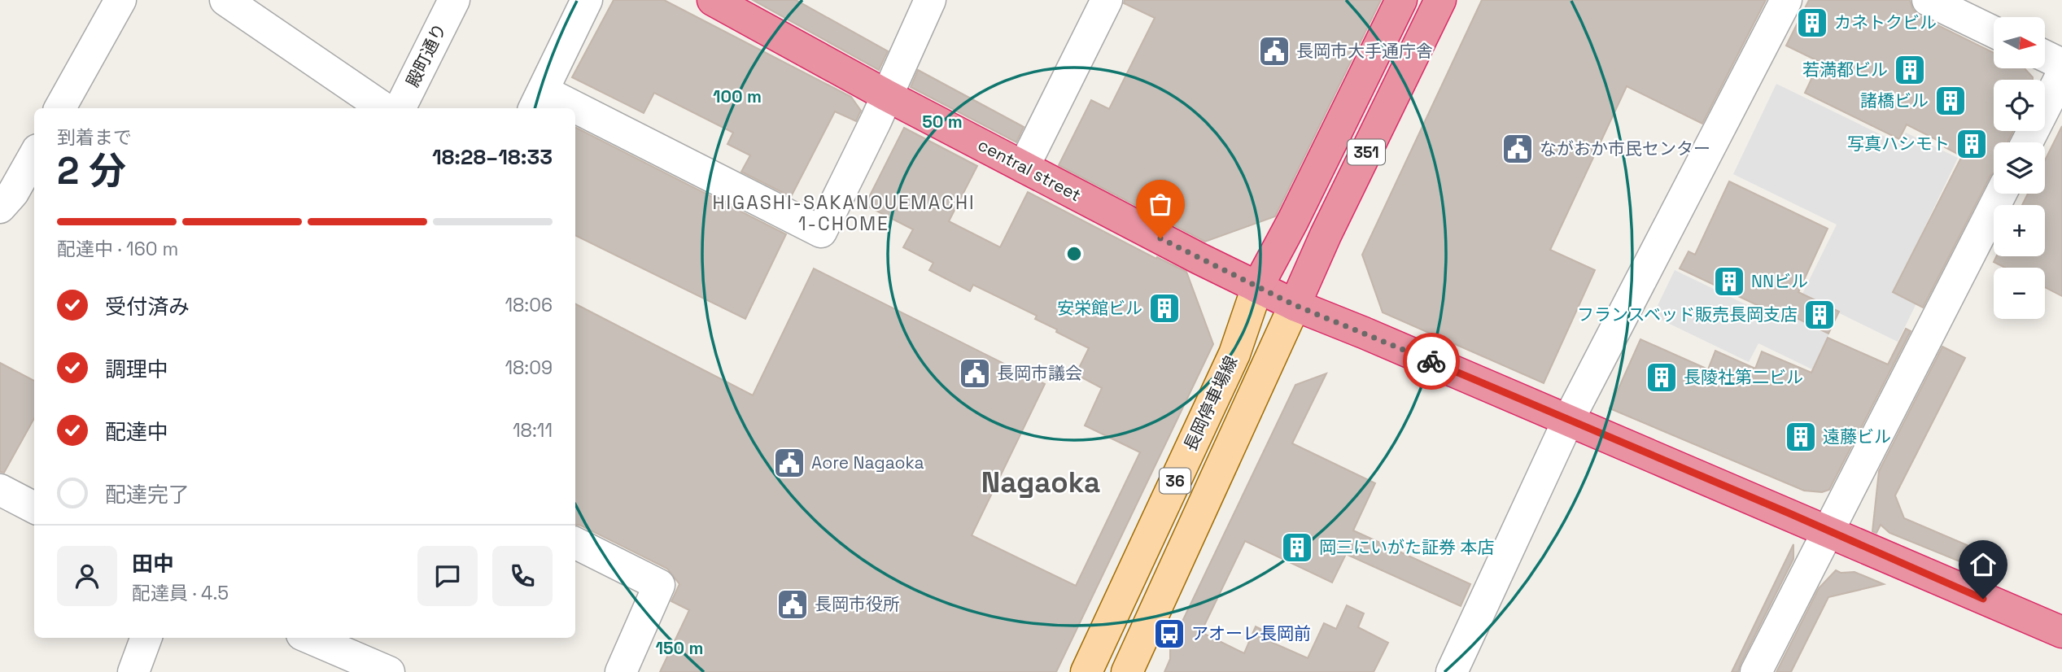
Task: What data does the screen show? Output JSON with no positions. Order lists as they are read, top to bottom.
{
  "streets": {
    "highway": ["351", "central street"],
    "main road": ["長岡停車場線", "36"],
    "street": ["殿町通り"]
  },
  "crossings": [
    ["351", "central street"],
    ["351", "長岡停車場線"],
    ["central street", "長岡停車場線"]
  ],
  "districts": ["HIGASHI-SAKANOUEMACHI 1-CHOME", "Nagaoka"],
  "places": {
    "building": [
      "カネトクビル",
      "若満都ビル",
      "諸橋ビル",
      "写真ハシモト",
      "NNビル",
      "安栄館ビル",
      "フランスベッド販売長岡支店",
      "長陵社第二ビル",
      "遠藤ビル",
      "岡三にいがた証券 本店"
    ],
    "public building": [
      "長岡市大手通庁舎",
      "ながおか市民センター",
      "長岡市議会",
      "Aore Nagaoka",
      "長岡市役所"
    ],
    "bus stop": ["アオーレ長岡前"]
  },
  "north": "right",
  "page": {
    "map_buttons": ["+", "−"],
    "heading": ["2 分", "到着まで", "18:28–18:33"],
    "panel": ["田中", "配達員 · 4.5"],
    "bar": "配達中 · 160 m",
    "list": [
      ["受付済み", "18:06"],
      ["調理中", "18:09"],
      ["配達中", "18:11"],
      "配達完了"
    ]
  },
  "rings": ["100 m", "50 m", "150 m"]
}
